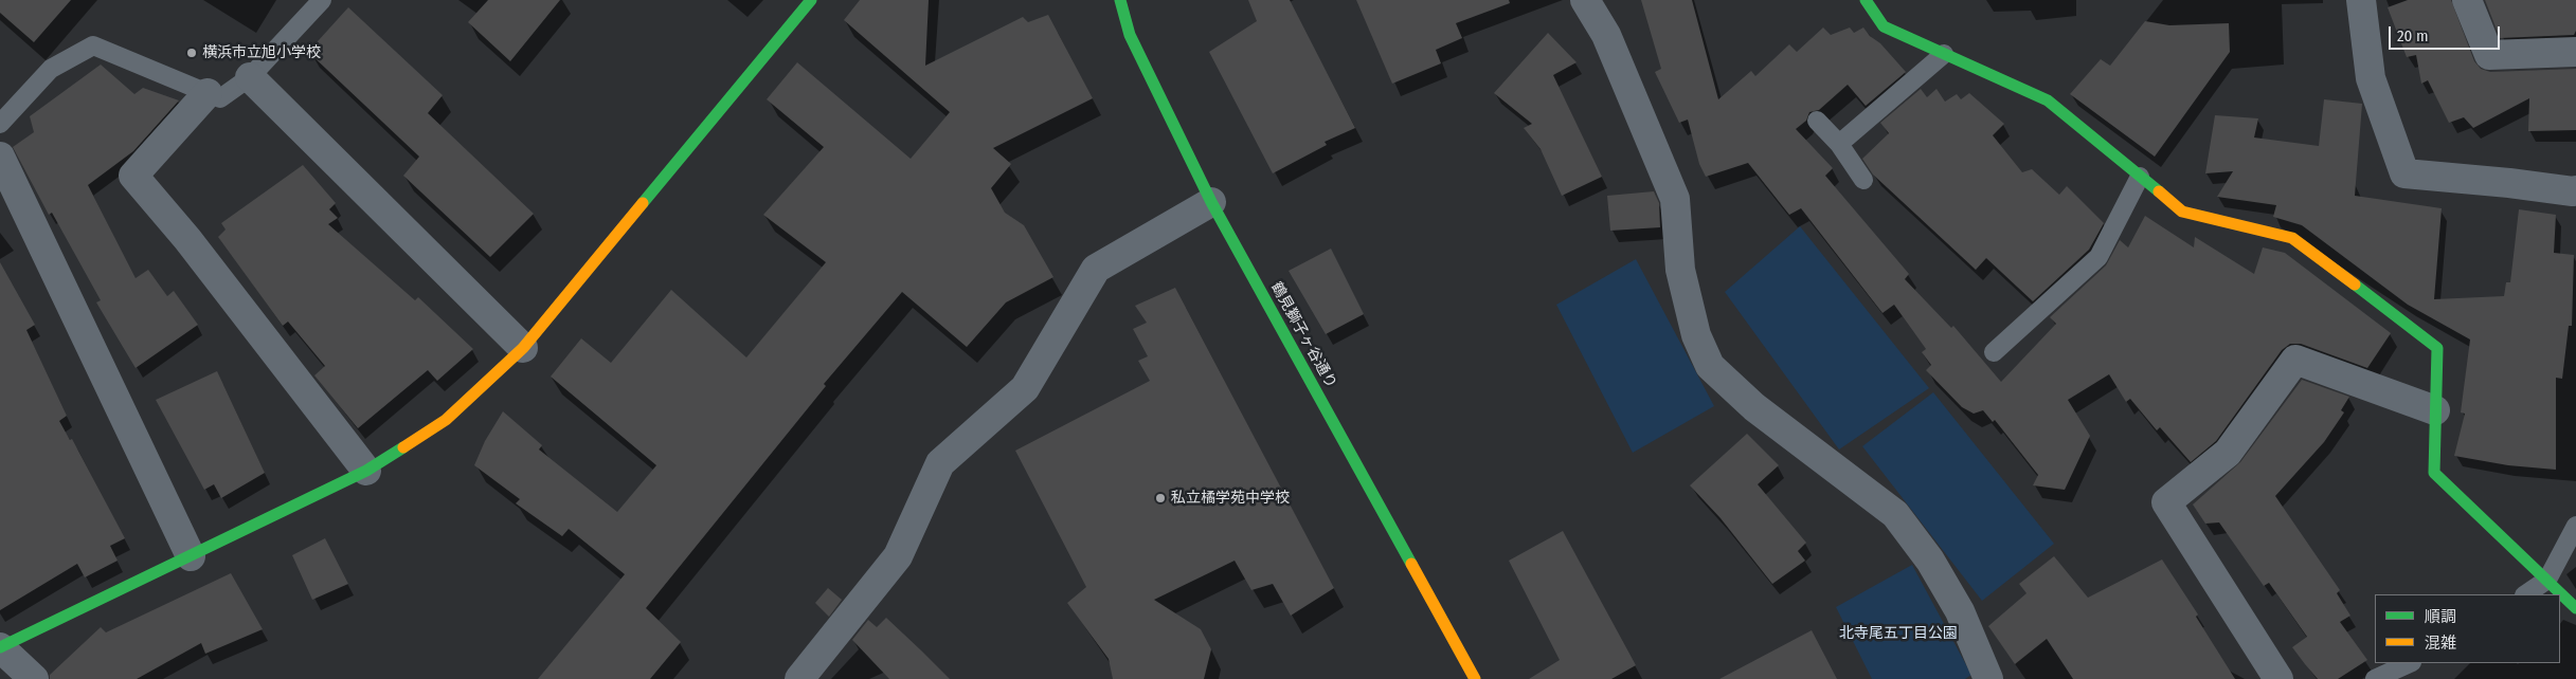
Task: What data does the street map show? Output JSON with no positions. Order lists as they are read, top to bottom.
{
  "streets": {
    "street": ["鶴見獅子ヶ谷通り"]
  },
  "parks": ["北寺尾五丁目公園"],
  "places": ["横浜市立旭小学校", "私立橘学苑中学校"],
  "legend": ["順調", "混雑"],
  "scale_bar": "20 m"
}
